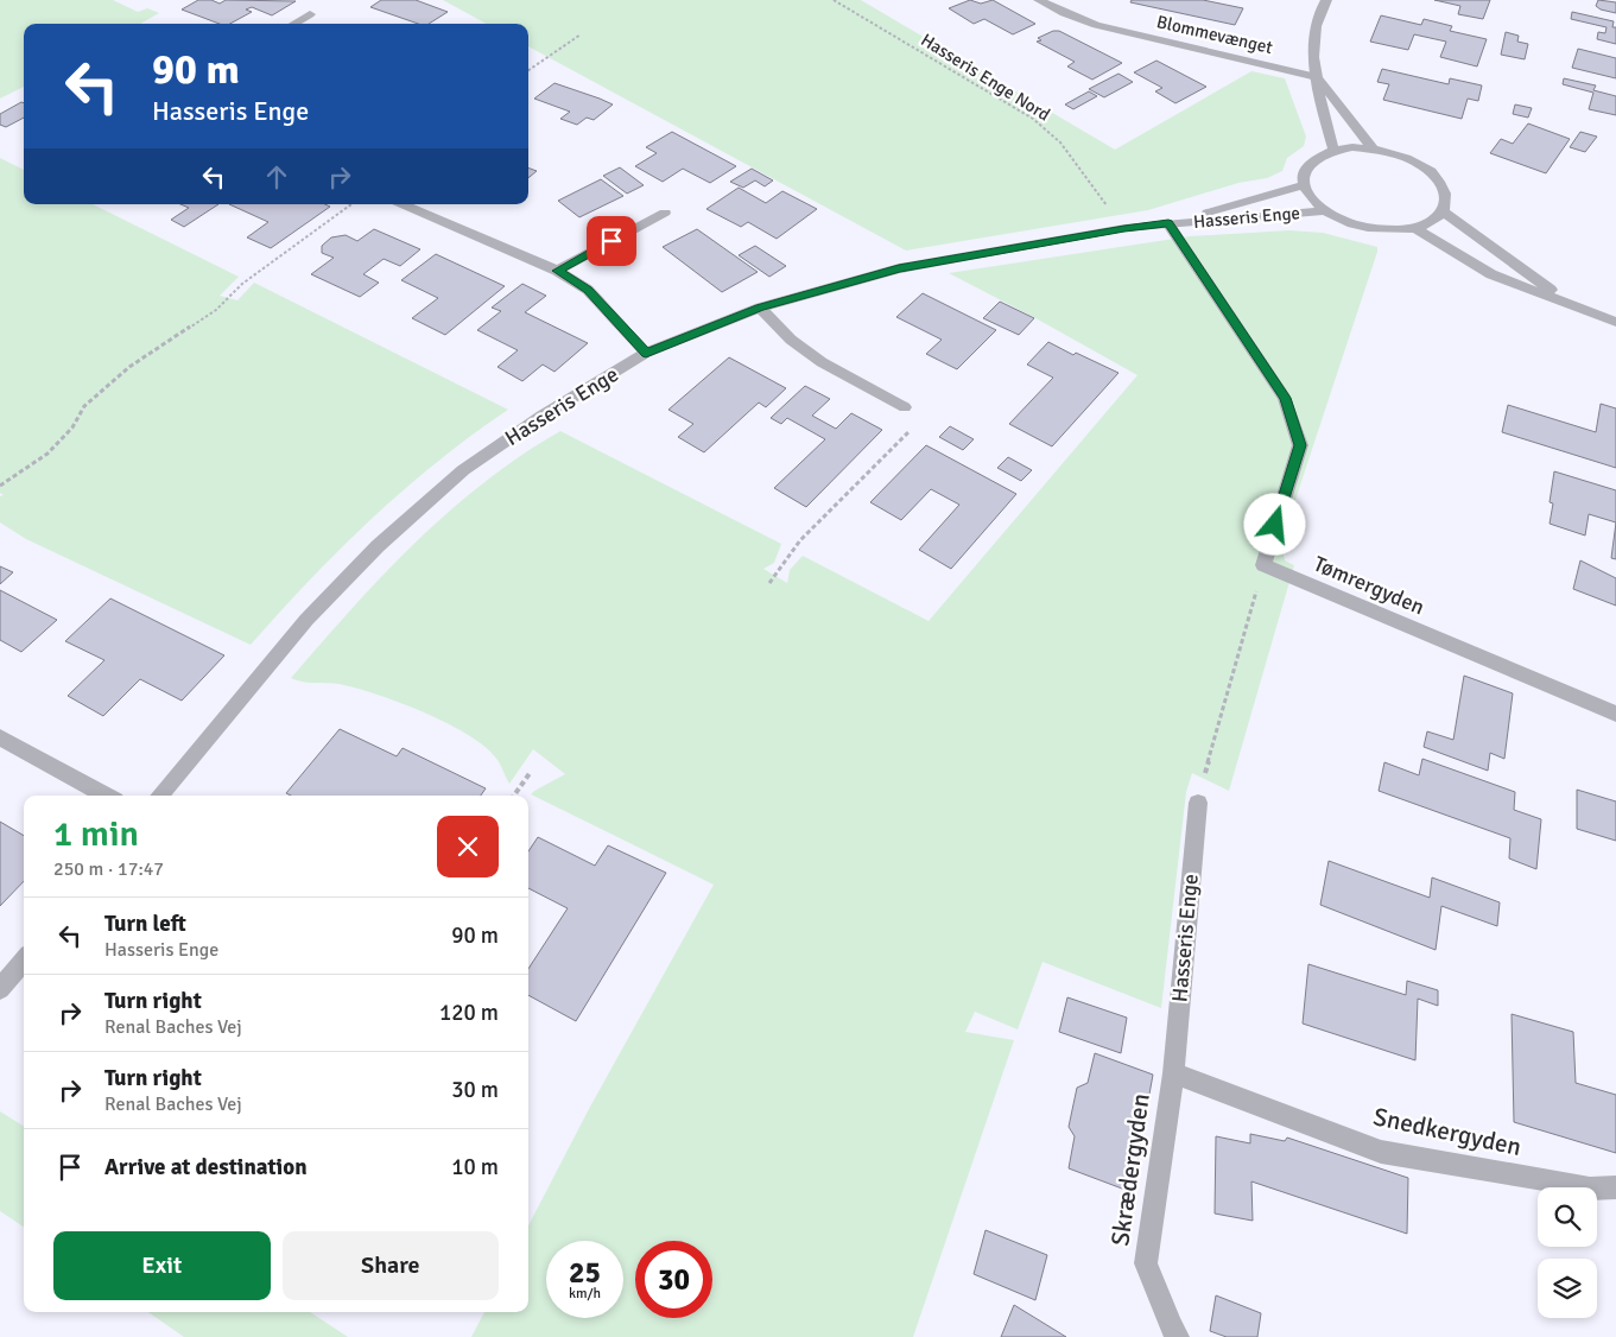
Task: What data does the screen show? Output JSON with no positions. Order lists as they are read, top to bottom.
{
  "streets": {
    "street": [
      "Blommevænget",
      "Hasseris Enge",
      "Tømrergyden",
      "Snedkergyden",
      "Skrædergyden"
    ],
    "path": ["Hasseris Enge Nord"]
  },
  "crossings": [
    ["Hasseris Enge Nord", "Hasseris Enge"],
    ["Hasseris Enge", "Snedkergyden"],
    ["Hasseris Enge", "Skrædergyden"],
    ["Snedkergyden", "Skrædergyden"]
  ],
  "page": {
    "turn": ["90 m", "Hasseris Enge"],
    "heading": ["1 min", "250 m · 17:47"],
    "list": [
      {
        "name": "Turn left",
        "note": "Hasseris Enge",
        "value": "90 m"
      },
      {
        "name": "Turn right",
        "note": "Renal Baches Vej",
        "value": "120 m"
      },
      {
        "name": "Turn right",
        "note": "Renal Baches Vej",
        "value": "30 m"
      },
      {
        "name": "Arrive at destination",
        "value": "10 m"
      }
    ],
    "buttons": ["Exit", "Share"],
    "speed": "25 km/h",
    "limit": "30"
  }
}
